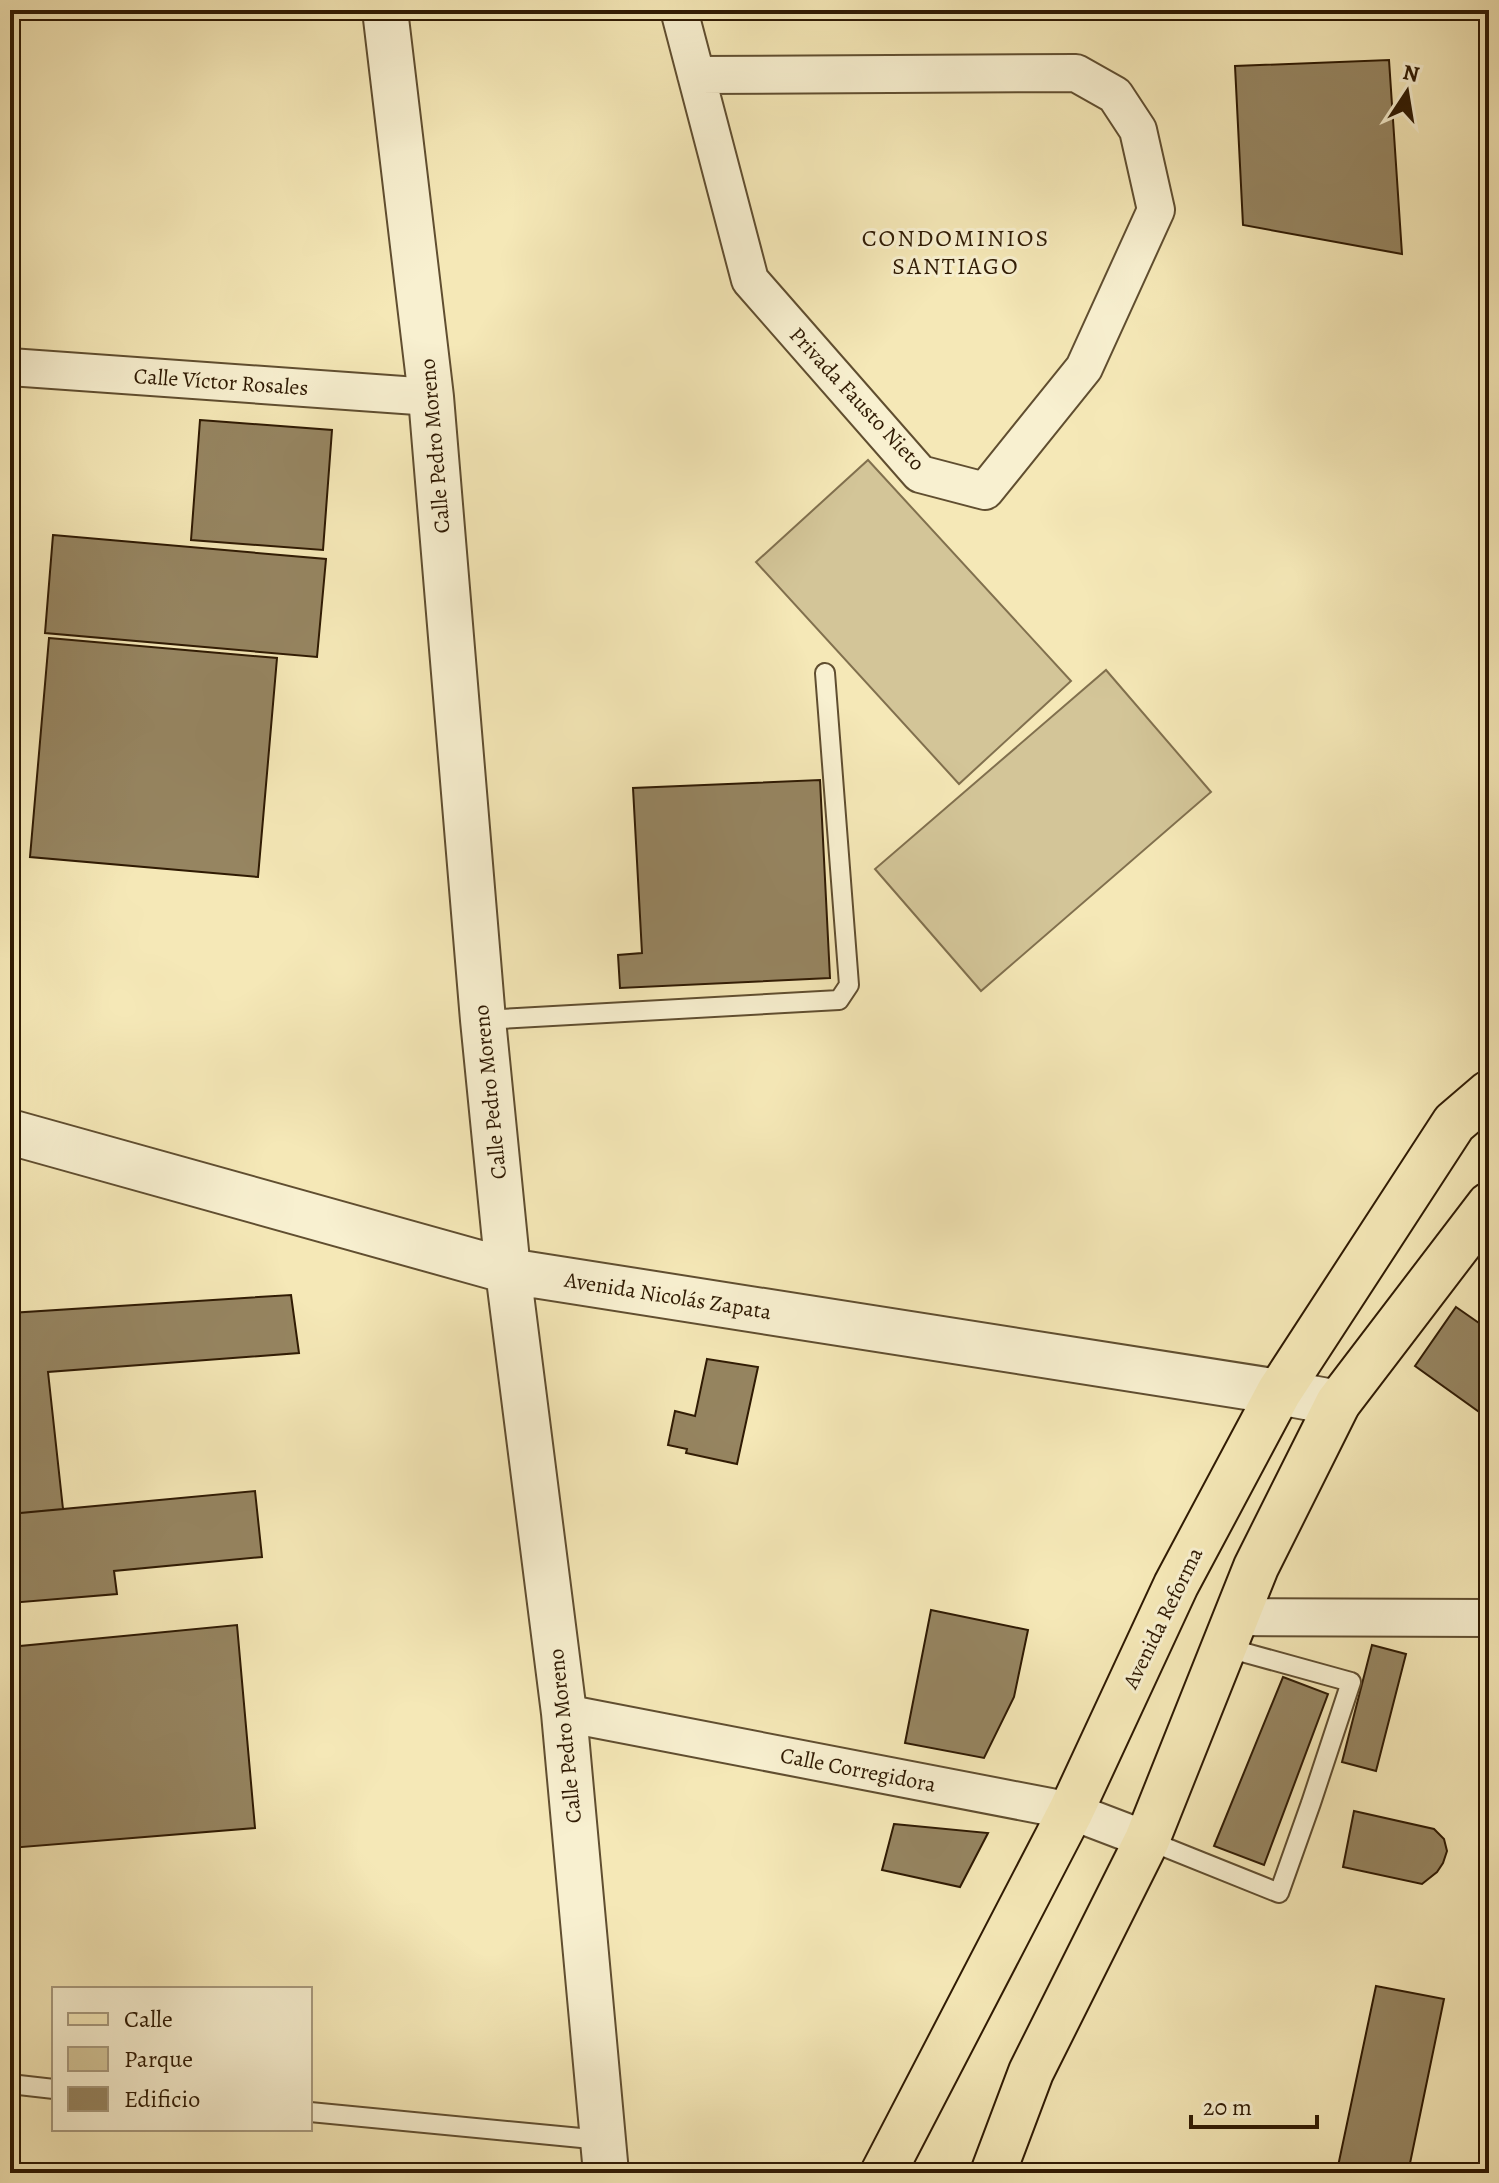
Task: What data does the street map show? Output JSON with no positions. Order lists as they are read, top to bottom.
{
  "streets": {
    "main road": ["Avenida Reforma"],
    "street": [
      "Calle Víctor Rosales",
      "Privada Fausto Nieto",
      "Calle Pedro Moreno",
      "Avenida Nicolás Zapata",
      "Calle Corregidora"
    ]
  },
  "crossings": [
    ["Calle Víctor Rosales", "Calle Pedro Moreno"],
    ["Calle Pedro Moreno", "Avenida Nicolás Zapata"],
    ["Calle Pedro Moreno", "Calle Corregidora"],
    ["Avenida Nicolás Zapata", "Avenida Reforma"],
    ["Avenida Reforma", "Calle Corregidora"]
  ],
  "districts": ["CONDOMINIOS SANTIAGO"],
  "legend": ["Calle", "Parque", "Edificio"],
  "scale_bar": "20 m",
  "north": "top"
}
